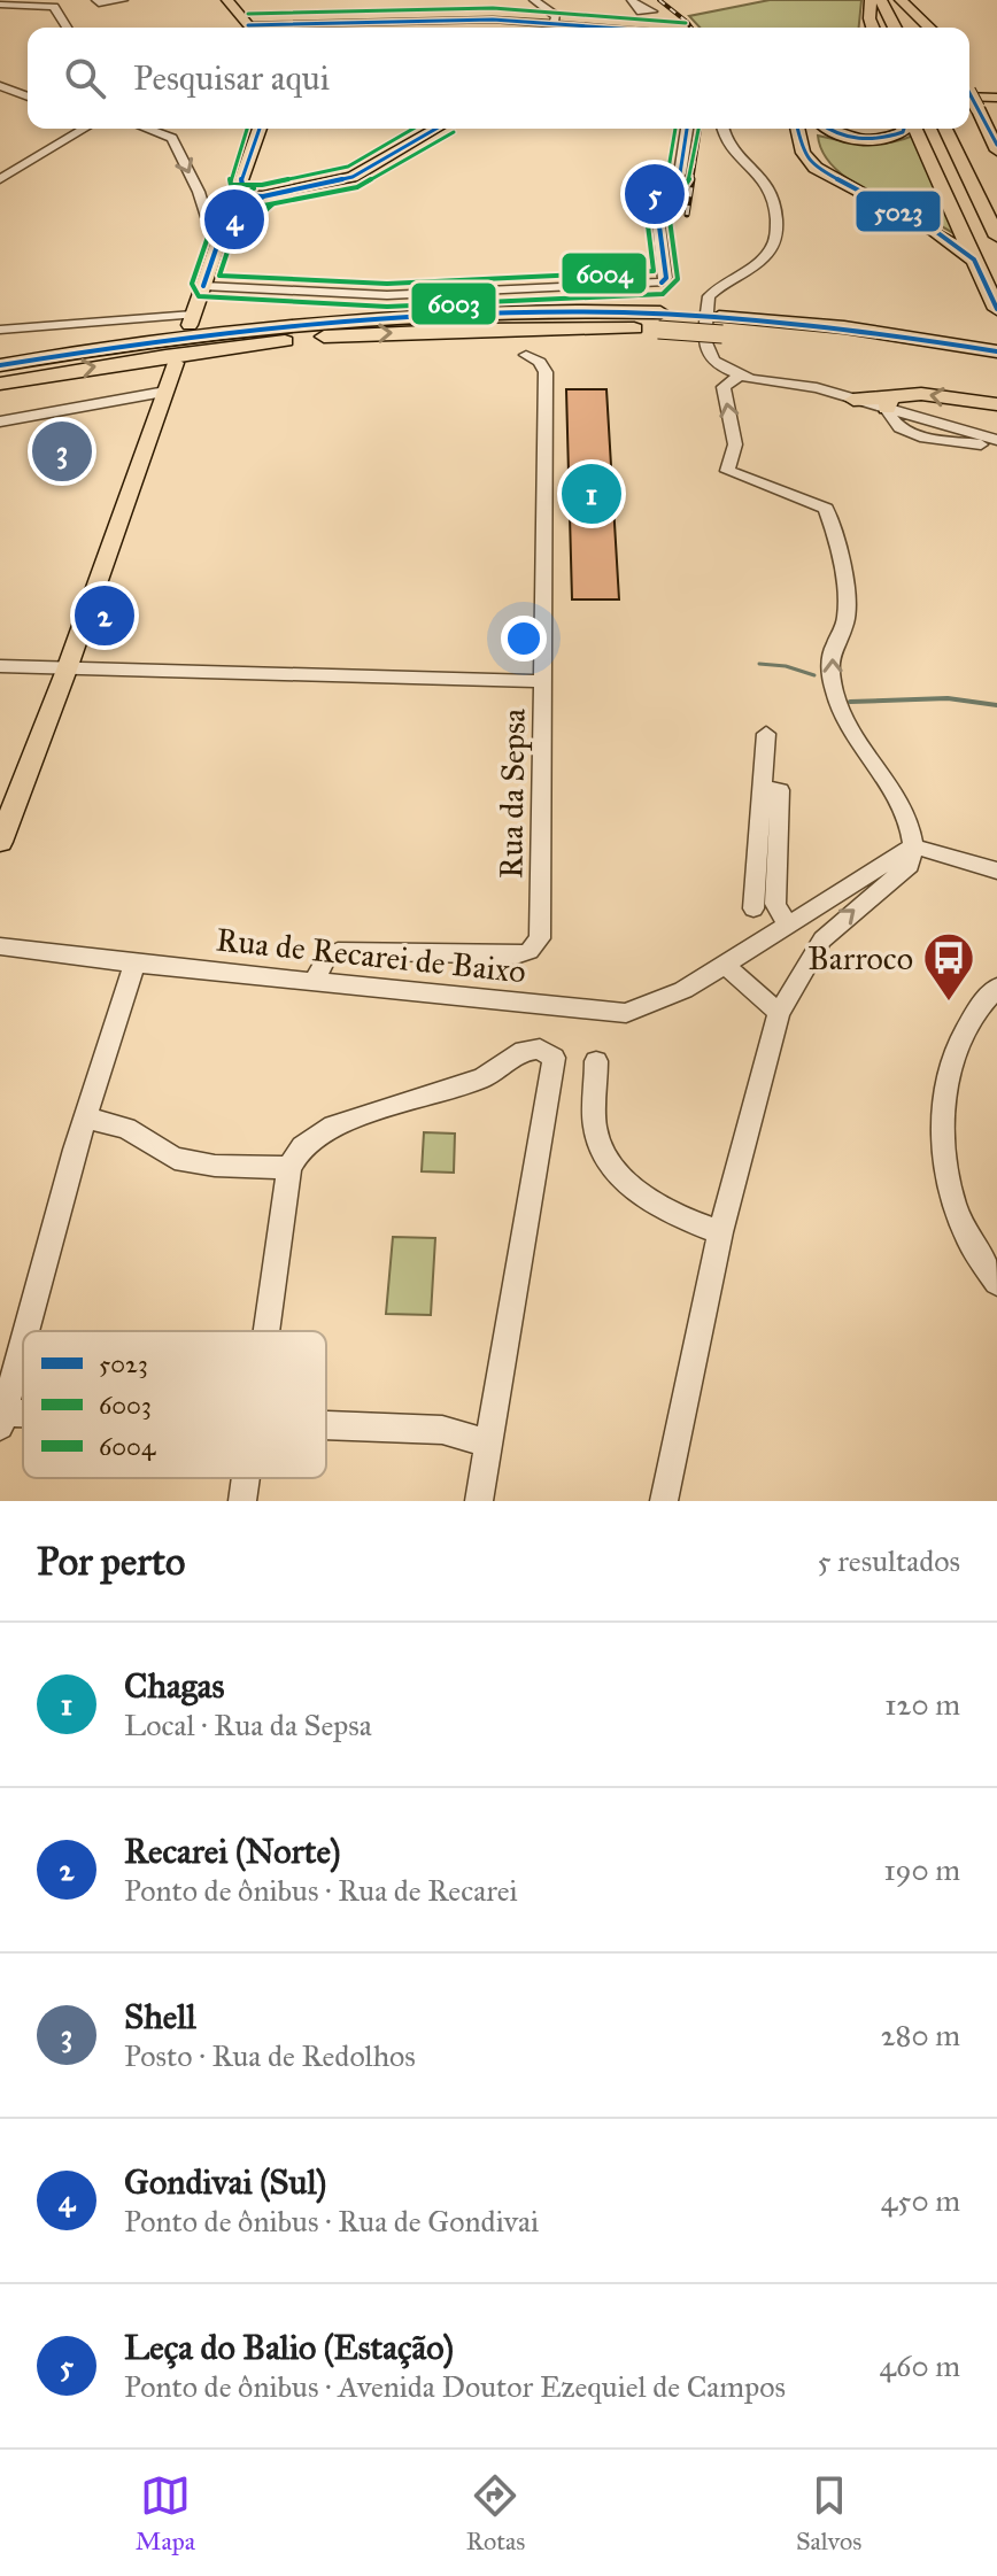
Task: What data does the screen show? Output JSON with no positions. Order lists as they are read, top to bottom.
{
  "streets": {
    "street": ["Rua da Sepsa", "Rua de Recarei de Baixo"]
  },
  "crossings": [
    ["Rua da Sepsa", "Rua de Recarei de Baixo"]
  ],
  "places": {
    "bus stop": ["Barroco"]
  },
  "lines": ["transit line 6004", "transit line 5023", "transit line 6003"],
  "legend": ["5023", "6003", "6004"],
  "page": {
    "search": "Pesquisar aqui",
    "pins": [
      "5",
      "4",
      "3",
      "1",
      "2"
    ],
    "heading": ["Por perto", "5 resultados"],
    "list": [
      {
        "mark": "1",
        "name": "Chagas",
        "note": "Local · Rua da Sepsa",
        "value": "120 m"
      },
      {
        "mark": "2",
        "name": "Recarei (Norte)",
        "note": "Ponto de ônibus · Rua de Recarei",
        "value": "190 m"
      },
      {
        "mark": "3",
        "name": "Shell",
        "note": "Posto · Rua de Redolhos",
        "value": "280 m"
      },
      {
        "mark": "4",
        "name": "Gondivai (Sul)",
        "note": "Ponto de ônibus · Rua de Gondivai",
        "value": "450 m"
      },
      {
        "mark": "5",
        "name": "Leça do Balio (Estação)",
        "note": "Ponto de ônibus · Avenida Doutor Ezequiel de Campos",
        "value": "460 m"
      }
    ],
    "nav": ["Mapa", "Rotas", "Salvos"]
  }
}
